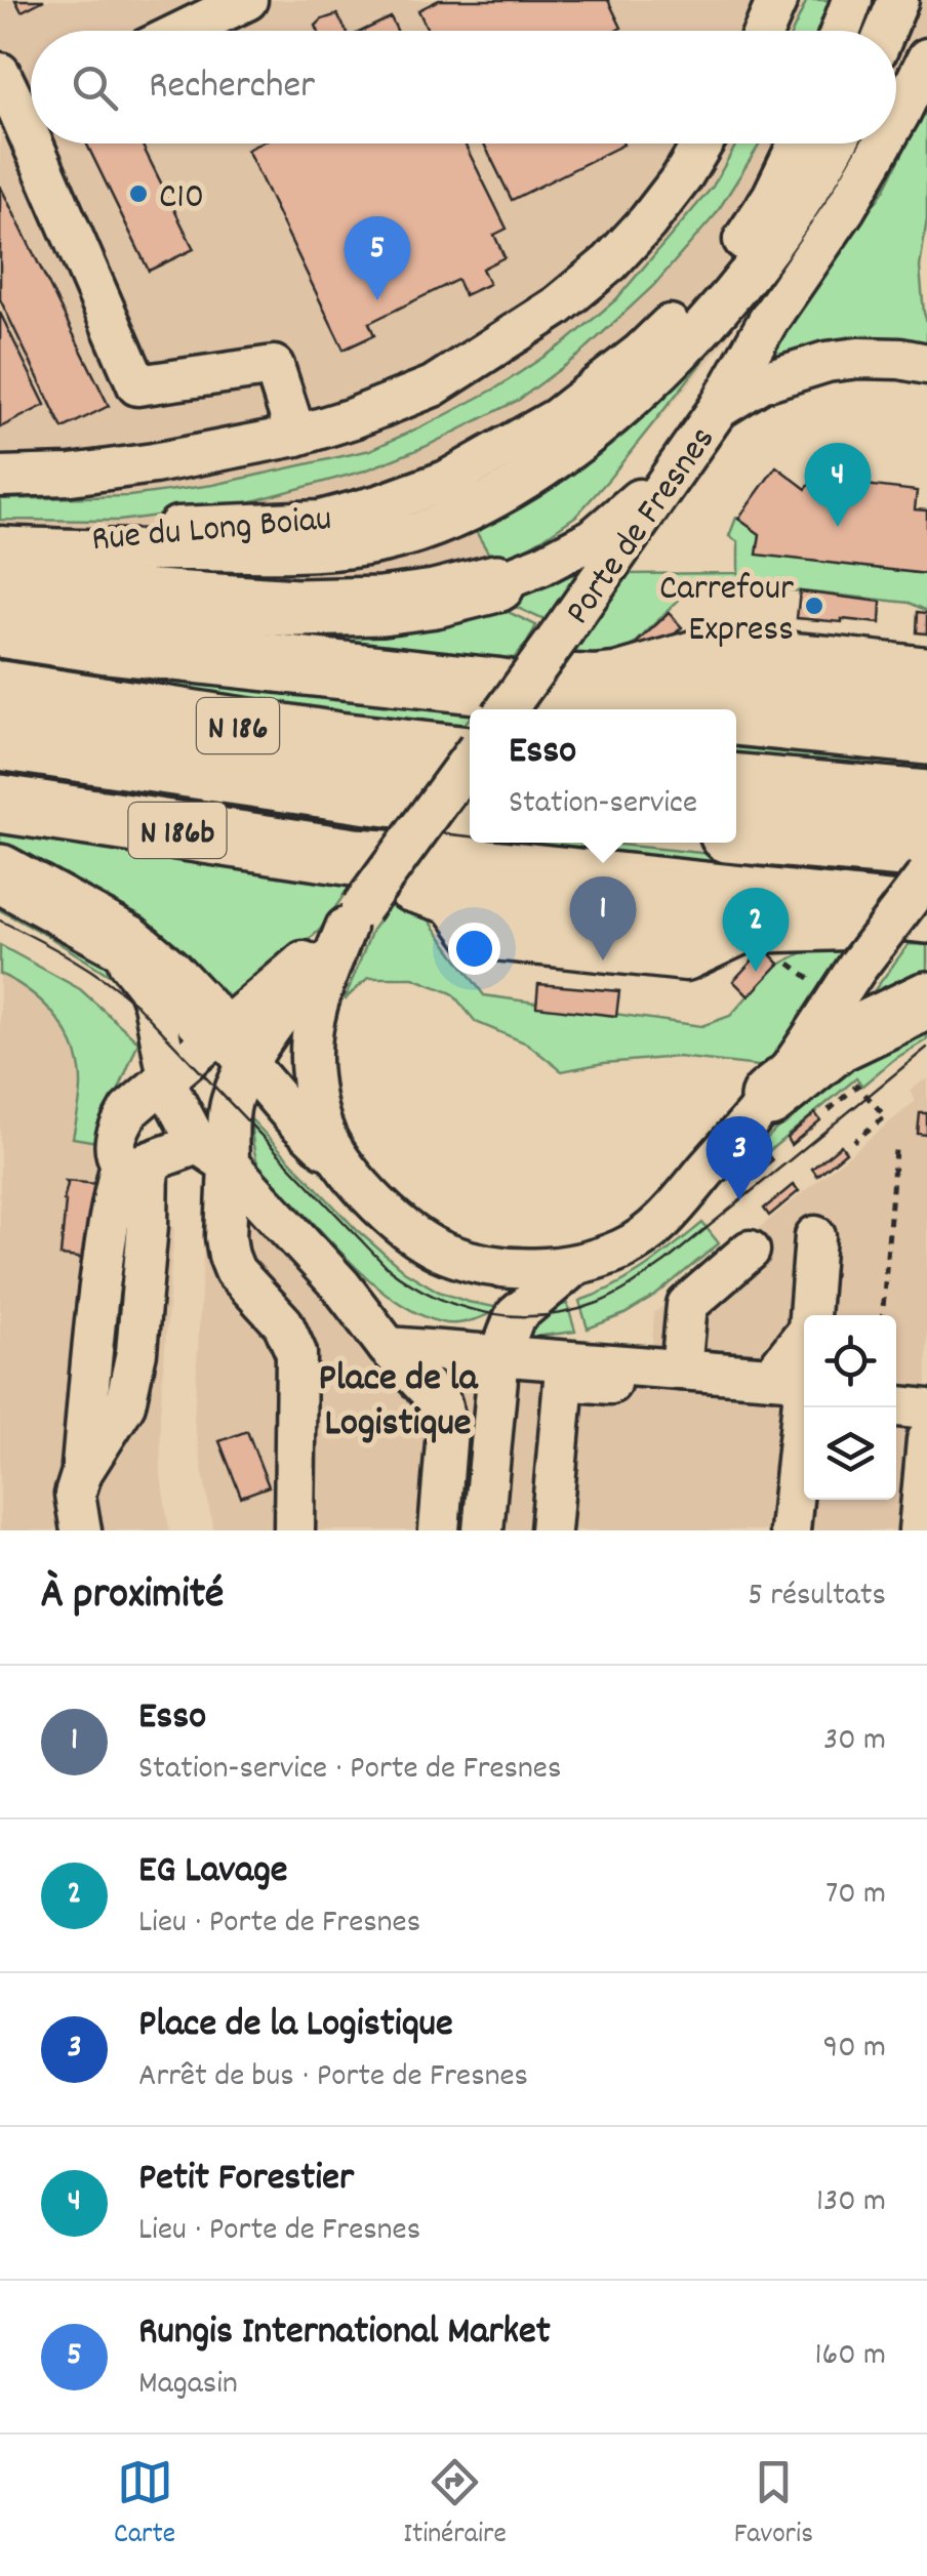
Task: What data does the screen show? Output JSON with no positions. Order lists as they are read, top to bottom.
{
  "streets": {
    "highway": ["N 186", "N 186b"],
    "street": ["Porte de Fresnes", "Rue du Long Boiau"]
  },
  "districts": ["Place de la Logistique"],
  "places": ["C10", "Carrefour Express"],
  "page": {
    "search": "Rechercher",
    "pins": [
      "5",
      "4",
      "1",
      "2",
      "3"
    ],
    "popup": ["Esso", "Station-service"],
    "heading": ["À proximité", "5 résultats"],
    "list": [
      {
        "mark": "1",
        "name": "Esso",
        "note": "Station-service · Porte de Fresnes",
        "value": "30 m"
      },
      {
        "mark": "2",
        "name": "EG Lavage",
        "note": "Lieu · Porte de Fresnes",
        "value": "70 m"
      },
      {
        "mark": "3",
        "name": "Place de la Logistique",
        "note": "Arrêt de bus · Porte de Fresnes",
        "value": "90 m"
      },
      {
        "mark": "4",
        "name": "Petit Forestier",
        "note": "Lieu · Porte de Fresnes",
        "value": "130 m"
      },
      {
        "mark": "5",
        "name": "Rungis International Market",
        "note": "Magasin",
        "value": "160 m"
      }
    ],
    "nav": ["Carte", "Itinéraire", "Favoris"]
  }
}
